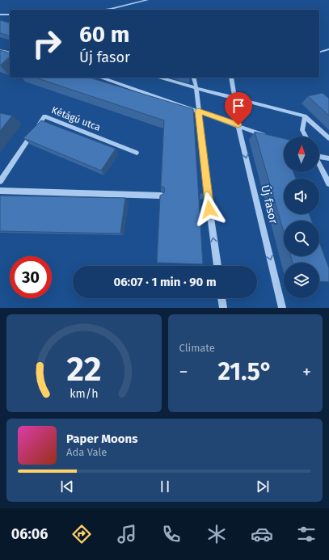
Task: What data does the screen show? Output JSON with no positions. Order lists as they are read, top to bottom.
{
  "streets": {
    "street": ["Kétágú utca", "Új fasor"]
  },
  "north": "top",
  "page": {
    "turn": ["60 m", "Új fasor"],
    "limit": "30",
    "trip": "06:07 · 1 min · 90 m",
    "tile": "Climate",
    "heat": ["−", "21.5°", "+"],
    "song": ["Paper Moons", "Ada Vale"],
    "tabs": "06:06",
    "gauge": ["22", "km/h"]
  }
}
